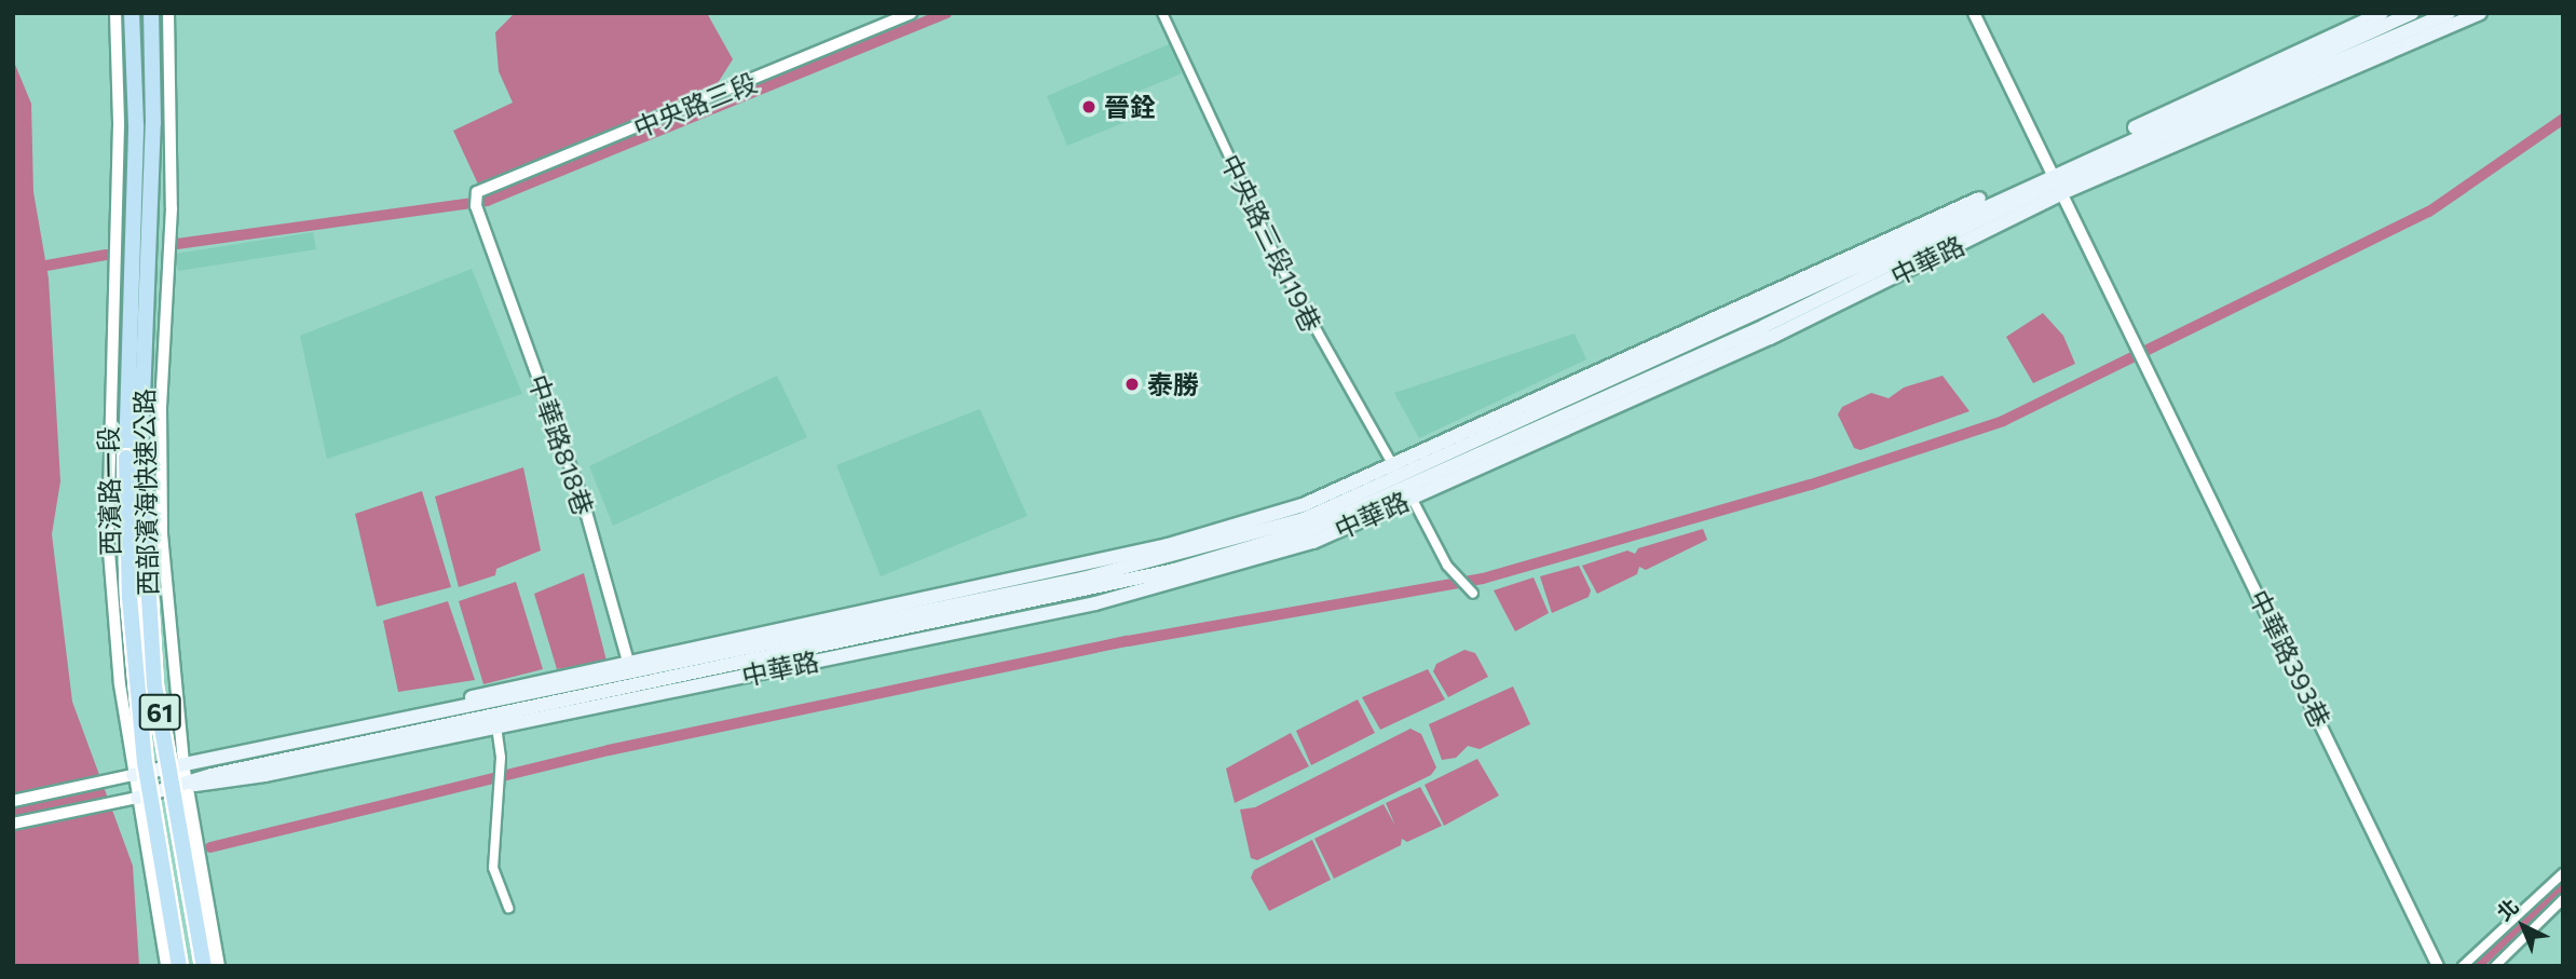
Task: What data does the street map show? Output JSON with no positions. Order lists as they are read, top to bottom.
{
  "streets": {
    "highway": ["西部濱海快速公路", "61"],
    "main road": ["中華路"],
    "street": [
      "中央路三段",
      "中央路三段119巷",
      "中華路818巷",
      "西濱路一段",
      "中華路393巷"
    ]
  },
  "crossings": [
    ["中央路三段", "中華路818巷"],
    ["中央路三段119巷", "中華路"],
    ["中華路", "中華路818巷"],
    ["中華路", "西濱路一段"],
    ["中華路", "中華路393巷"]
  ],
  "places": ["晉銓", "泰勝"],
  "north": "top left"
}
